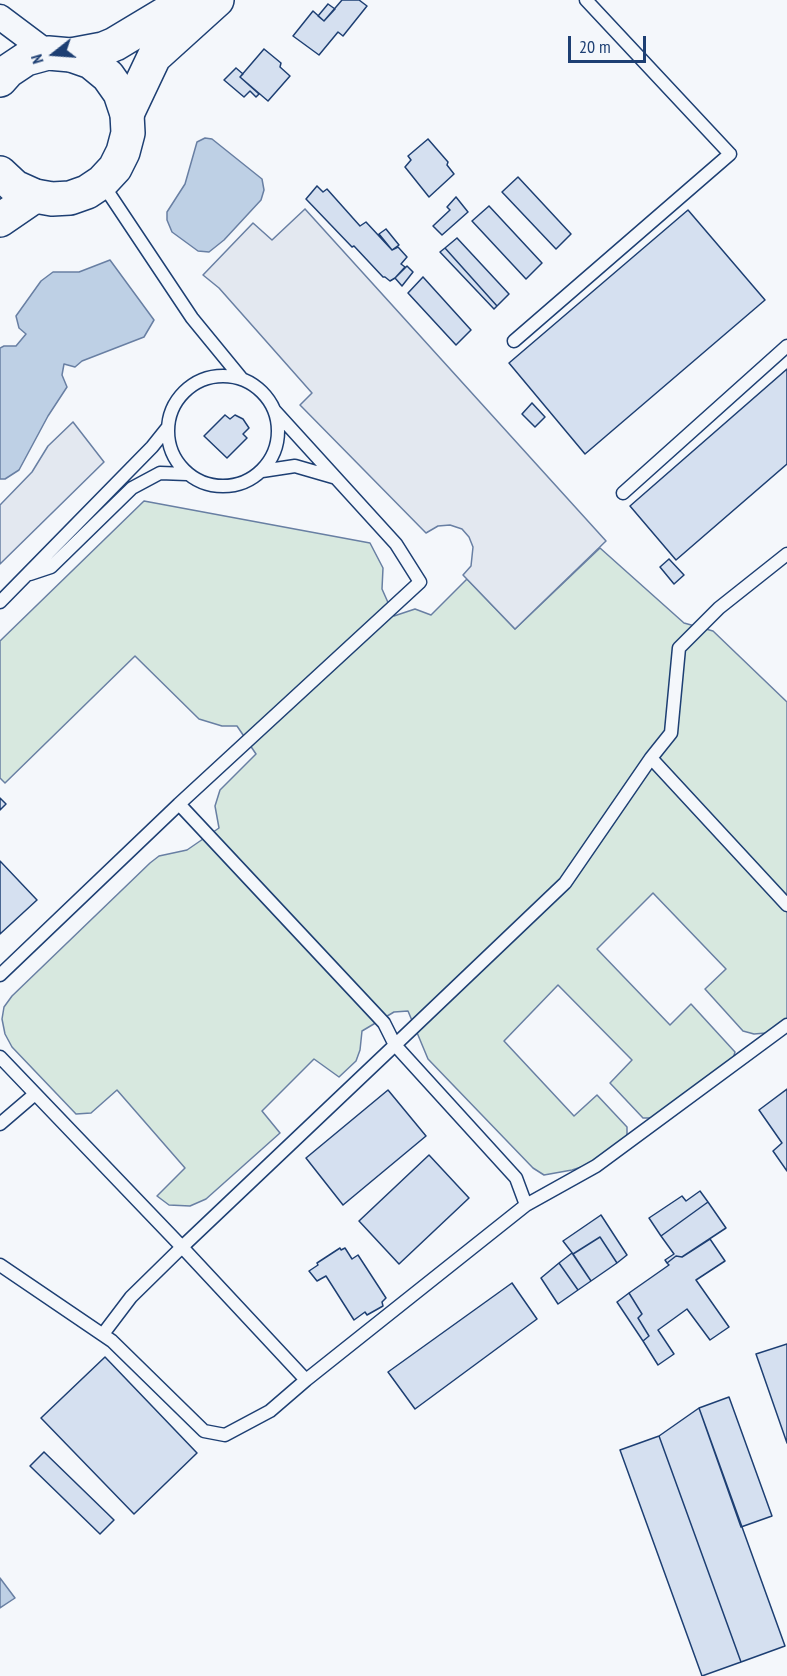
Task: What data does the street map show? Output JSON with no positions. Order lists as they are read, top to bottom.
{
  "scale_bar": "20 m",
  "north": "left"
}
